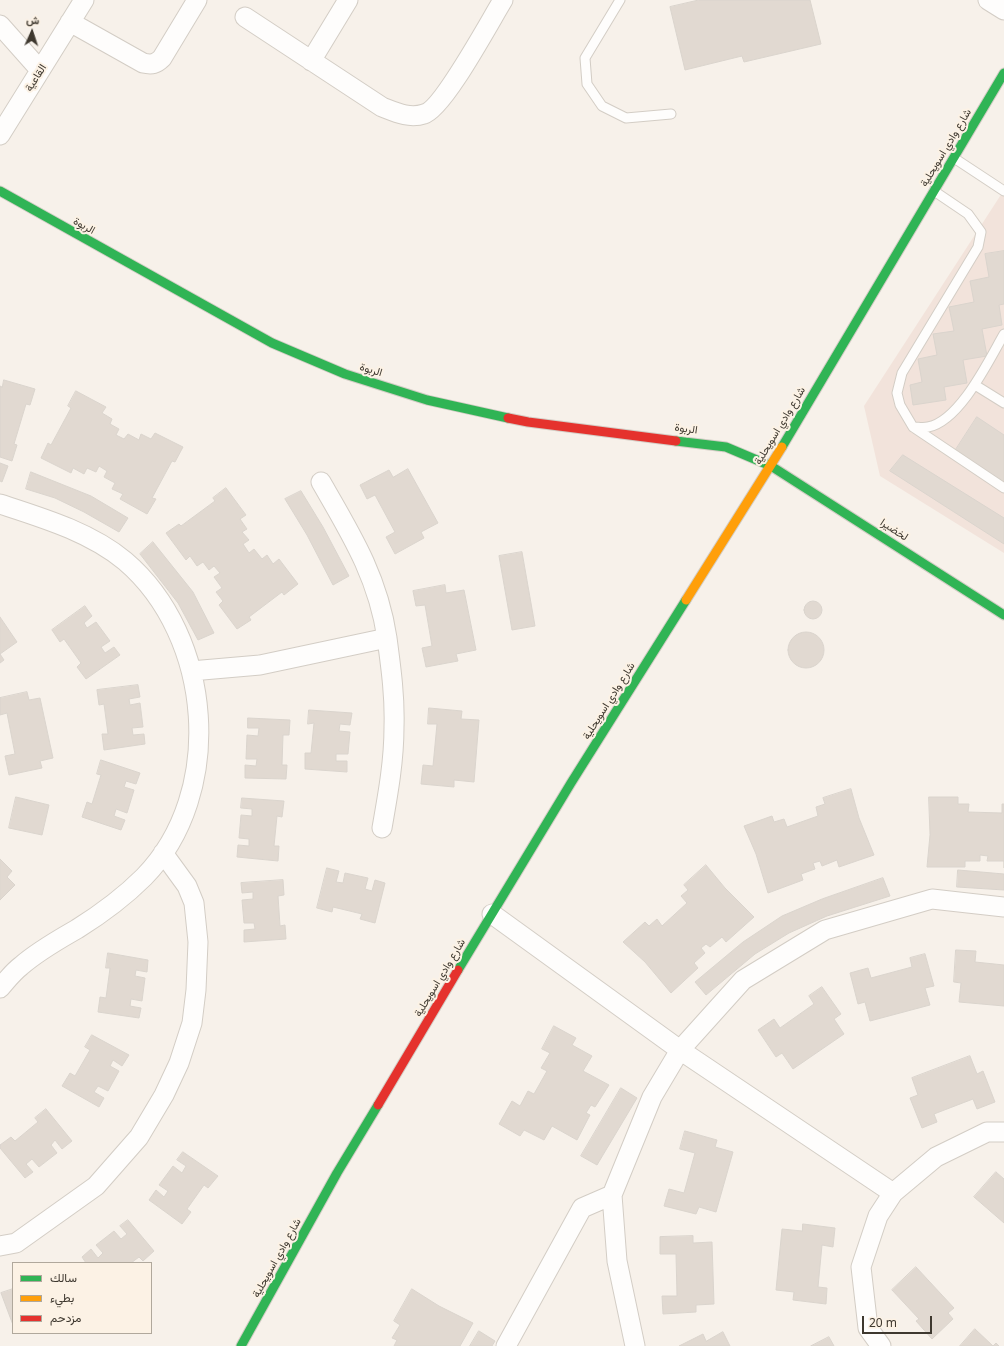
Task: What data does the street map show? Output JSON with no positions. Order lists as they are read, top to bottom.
{
  "streets": {
    "street": [
      "القاعية",
      "شارع وادي اسويحلية",
      "الربوة",
      "لخضيرا"
    ]
  },
  "crossings": [
    ["شارع وادي اسويحلية", "الربوة"],
    ["شارع وادي اسويحلية", "لخضيرا"],
    ["الربوة", "لخضيرا"]
  ],
  "legend": ["سالك", "بطيء", "مزدحم"],
  "scale_bar": "20 m",
  "north": "top"
}
